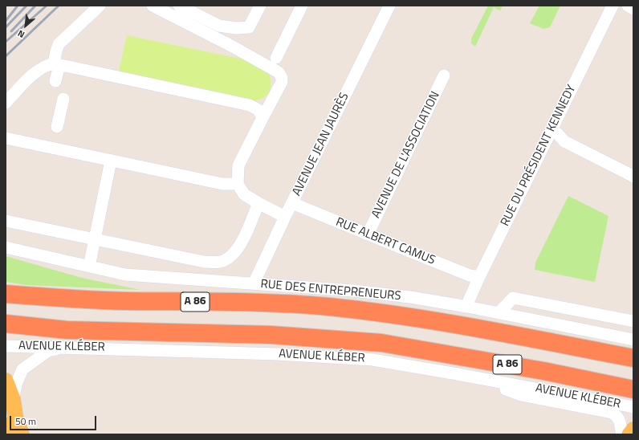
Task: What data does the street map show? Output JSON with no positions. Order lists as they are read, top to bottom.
{
  "streets": {
    "highway": ["A 86"],
    "street": [
      "AVENUE JEAN JAURÈS",
      "AVENUE DE L'ASSOCIATION",
      "RUE DU PRÉSIDENT KENNEDY",
      "RUE ALBERT CAMUS",
      "RUE DES ENTREPRENEURS",
      "AVENUE KLÉBER"
    ]
  },
  "crossings": [
    ["AVENUE JEAN JAURÈS", "RUE ALBERT CAMUS"],
    ["AVENUE JEAN JAURÈS", "RUE DES ENTREPRENEURS"],
    ["AVENUE DE L'ASSOCIATION", "RUE ALBERT CAMUS"],
    ["RUE DU PRÉSIDENT KENNEDY", "RUE ALBERT CAMUS"],
    ["RUE DU PRÉSIDENT KENNEDY", "RUE DES ENTREPRENEURS"]
  ],
  "scale_bar": "50 m",
  "north": "bottom left"
}
